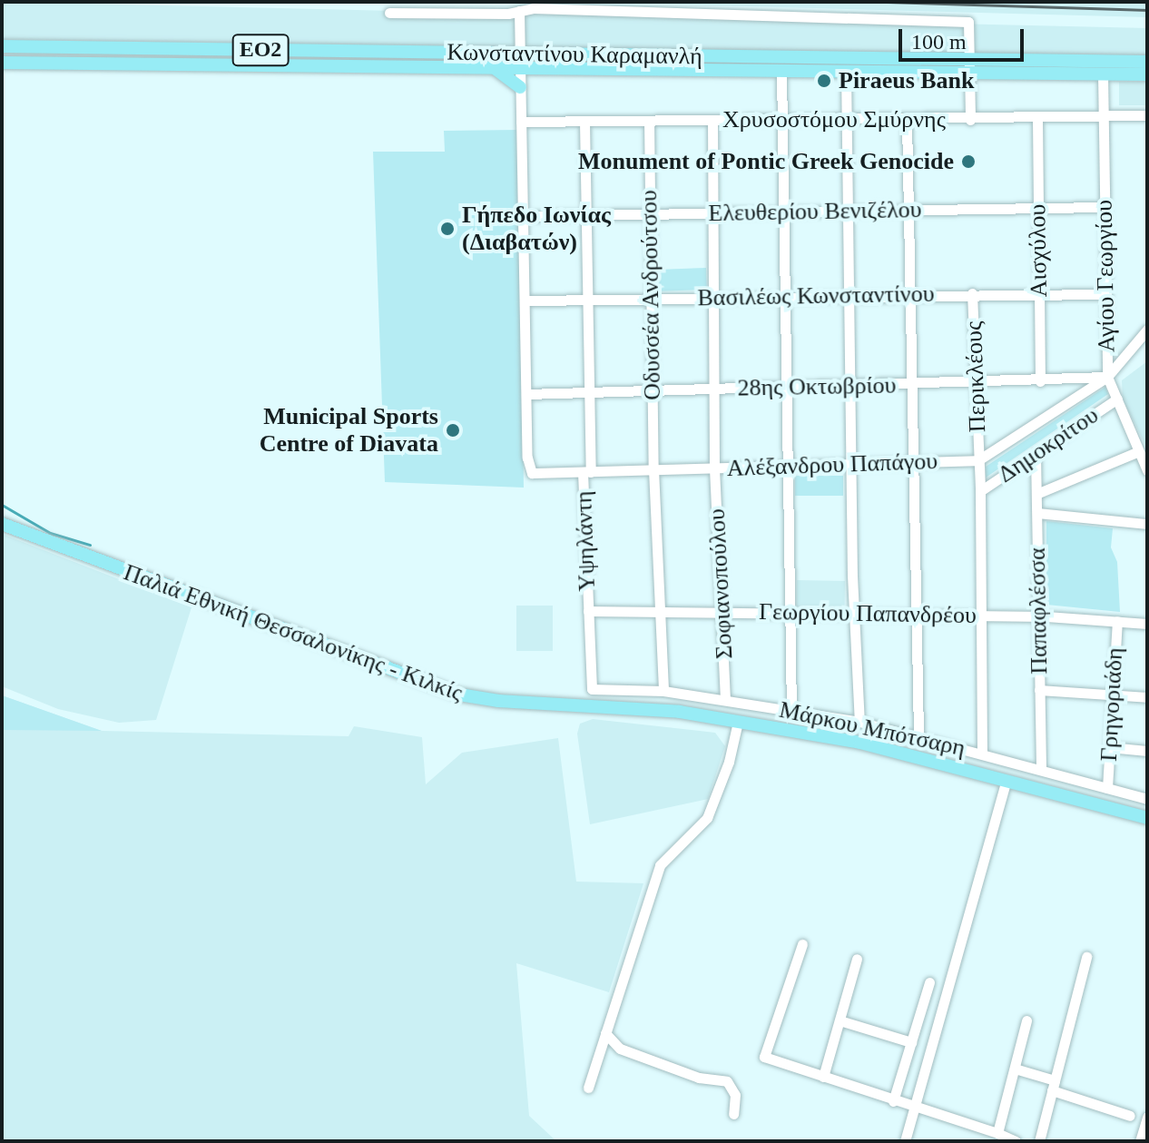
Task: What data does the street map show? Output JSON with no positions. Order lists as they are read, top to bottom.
{
  "streets": {
    "main road": ["ΕΟ2", "Κωνσταντίνου Καραμανλή", "Παλιά Εθνική Θεσσαλονίκης - Κιλκίς"],
    "street": [
      "Χρυσοστόμου Σμύρνης",
      "Ελευθερίου Βενιζέλου",
      "Αισχύλου",
      "Αγίου Γεωργίου",
      "Οδυσσέα Ανδρούτσου",
      "Βασιλέως Κωνσταντίνου",
      "Περικλέους",
      "28ης Οκτωβρίου",
      "Δημοκρίτου",
      "Αλέξανδρου Παπάγου",
      "Υψηλάντη",
      "Σοφιανοπούλου",
      "Παπαφλέσσα",
      "Γεωργίου Παπανδρέου",
      "Γρηγοριάδη",
      "Μάρκου Μπότσαρη"
    ]
  },
  "crossings": [
    ["Κωνσταντίνου Καραμανλή", "Αγίου Γεωργίου"],
    ["Χρυσοστόμου Σμύρνης", "Αισχύλου"],
    ["Χρυσοστόμου Σμύρνης", "Αγίου Γεωργίου"],
    ["Χρυσοστόμου Σμύρνης", "Οδυσσέα Ανδρούτσου"],
    ["Χρυσοστόμου Σμύρνης", "Υψηλάντη"],
    ["Χρυσοστόμου Σμύρνης", "Σοφιανοπούλου"],
    ["Ελευθερίου Βενιζέλου", "Αισχύλου"],
    ["Ελευθερίου Βενιζέλου", "Αγίου Γεωργίου"],
    ["Ελευθερίου Βενιζέλου", "Οδυσσέα Ανδρούτσου"],
    ["Ελευθερίου Βενιζέλου", "Υψηλάντη"],
    ["Ελευθερίου Βενιζέλου", "Σοφιανοπούλου"],
    ["Αισχύλου", "Βασιλέως Κωνσταντίνου"],
    ["Αισχύλου", "28ης Οκτωβρίου"],
    ["Αγίου Γεωργίου", "Βασιλέως Κωνσταντίνου"],
    ["Αγίου Γεωργίου", "28ης Οκτωβρίου"],
    ["Αγίου Γεωργίου", "Δημοκρίτου"],
    ["Οδυσσέα Ανδρούτσου", "Βασιλέως Κωνσταντίνου"],
    ["Οδυσσέα Ανδρούτσου", "28ης Οκτωβρίου"],
    ["Οδυσσέα Ανδρούτσου", "Αλέξανδρου Παπάγου"],
    ["Οδυσσέα Ανδρούτσου", "Γεωργίου Παπανδρέου"],
    ["Οδυσσέα Ανδρούτσου", "Μάρκου Μπότσαρη"],
    ["Βασιλέως Κωνσταντίνου", "Περικλέους"],
    ["Βασιλέως Κωνσταντίνου", "Υψηλάντη"],
    ["Βασιλέως Κωνσταντίνου", "Σοφιανοπούλου"],
    ["Περικλέους", "28ης Οκτωβρίου"],
    ["Περικλέους", "Δημοκρίτου"],
    ["Περικλέους", "Αλέξανδρου Παπάγου"],
    ["Περικλέους", "Γεωργίου Παπανδρέου"],
    ["Περικλέους", "Μάρκου Μπότσαρη"],
    ["28ης Οκτωβρίου", "Αλέξανδρου Παπάγου"],
    ["28ης Οκτωβρίου", "Υψηλάντη"],
    ["28ης Οκτωβρίου", "Σοφιανοπούλου"],
    ["Δημοκρίτου", "Παπαφλέσσα"],
    ["Αλέξανδρου Παπάγου", "Υψηλάντη"],
    ["Αλέξανδρου Παπάγου", "Σοφιανοπούλου"],
    ["Υψηλάντη", "Γεωργίου Παπανδρέου"],
    ["Υψηλάντη", "Μάρκου Μπότσαρη"],
    ["Σοφιανοπούλου", "Γεωργίου Παπανδρέου"],
    ["Σοφιανοπούλου", "Μάρκου Μπότσαρη"],
    ["Παπαφλέσσα", "Γεωργίου Παπανδρέου"],
    ["Παπαφλέσσα", "Μάρκου Μπότσαρη"],
    ["Γεωργίου Παπανδρέου", "Γρηγοριάδη"],
    ["Γρηγοριάδη", "Μάρκου Μπότσαρη"]
  ],
  "places": [
    "Piraeus Bank",
    "Monument of Pontic Greek Genocide",
    "Γήπεδο Ιωνίας (Διαβατών)",
    "Municipal Sports Centre of Diavata"
  ],
  "scale_bar": "100 m"
}
